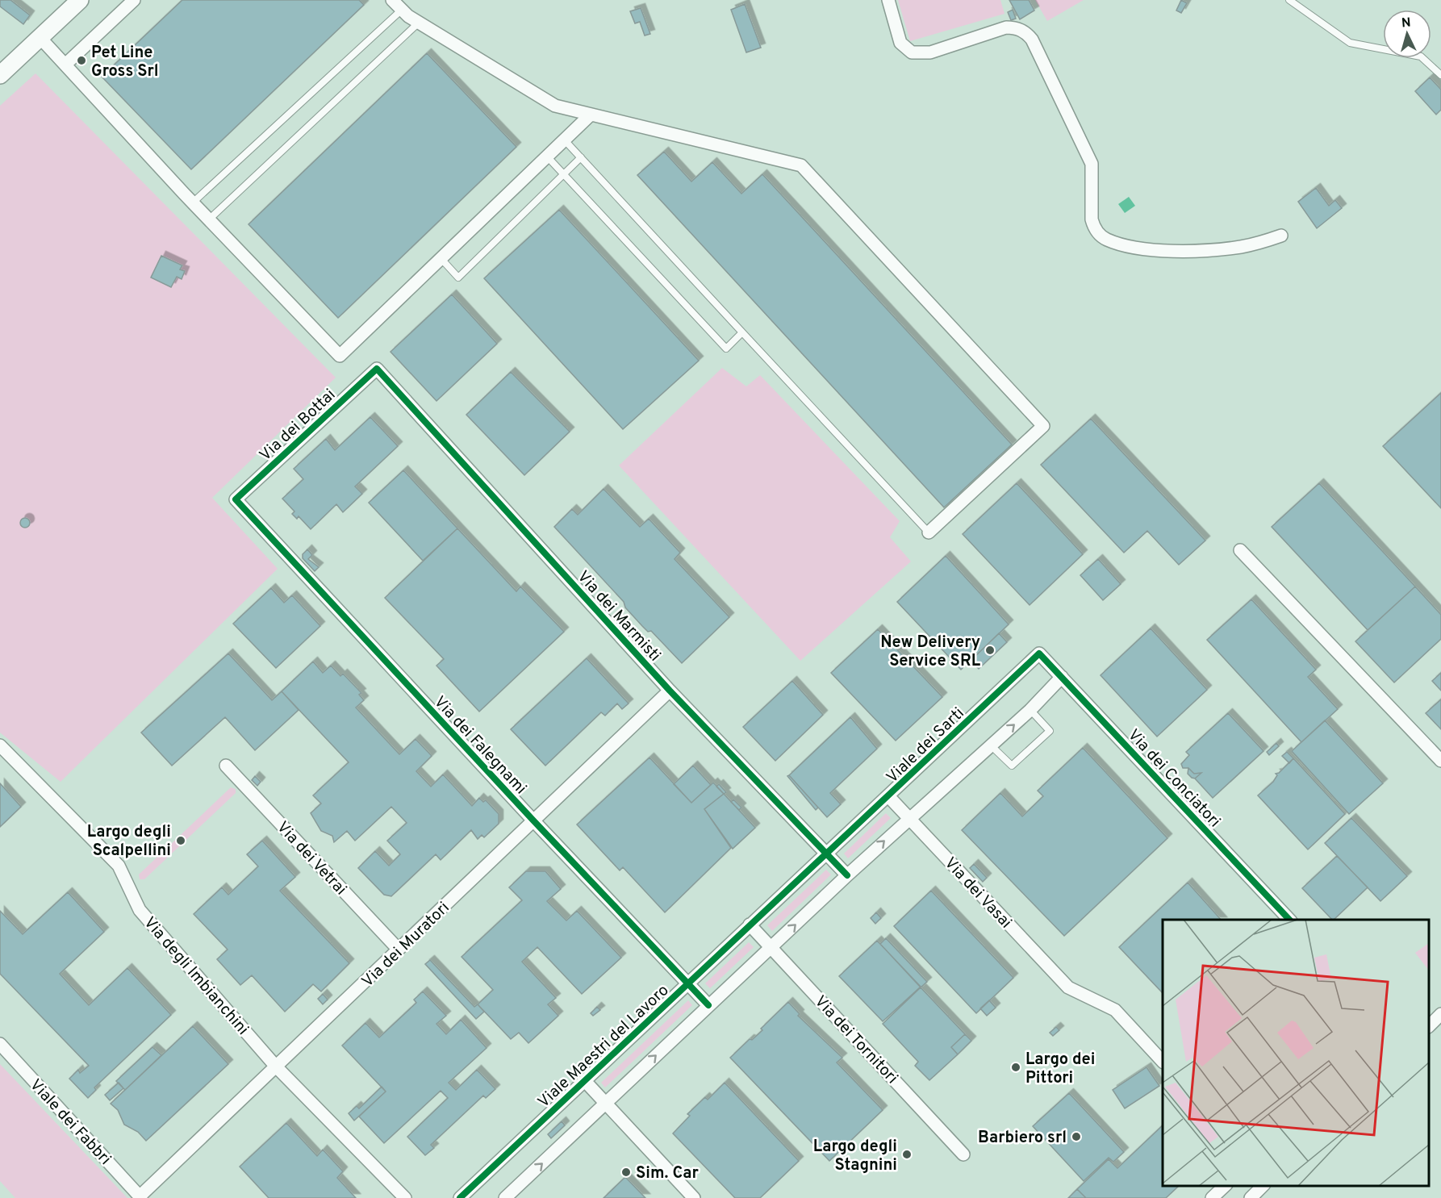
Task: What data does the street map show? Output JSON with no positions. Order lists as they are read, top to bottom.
{
  "streets": {
    "street": [
      "Via dei Bottai",
      "Via dei Marmisti",
      "Via dei Falegnami",
      "Viale dei Sarti",
      "Via dei Conciatori",
      "Via dei Vetrai",
      "Via dei Vasai",
      "Via dei Muratori",
      "Via degli Imbianchini",
      "Via dei Tornitori",
      "Viale Maestri del Lavoro",
      "Viale dei Fabbri"
    ]
  },
  "crossings": [
    ["Via dei Bottai", "Via dei Marmisti"],
    ["Via dei Bottai", "Via dei Falegnami"],
    ["Via dei Marmisti", "Viale dei Sarti"],
    ["Via dei Marmisti", "Via dei Muratori"],
    ["Via dei Marmisti", "Viale Maestri del Lavoro"],
    ["Via dei Falegnami", "Via dei Muratori"],
    ["Via dei Falegnami", "Viale Maestri del Lavoro"],
    ["Viale dei Sarti", "Via dei Conciatori"],
    ["Viale dei Sarti", "Via dei Vasai"],
    ["Viale dei Sarti", "Viale Maestri del Lavoro"],
    ["Via dei Vetrai", "Via dei Muratori"],
    ["Via dei Muratori", "Via degli Imbianchini"],
    ["Via dei Muratori", "Viale dei Fabbri"],
    ["Via dei Tornitori", "Viale Maestri del Lavoro"]
  ],
  "places": [
    "Pet Line Gross Srl",
    "New Delivery Service SRL",
    "Largo degli Scalpellini",
    "Largo dei Pittori",
    "Barbiero srl",
    "Largo degli Stagnini",
    "Sim. Car"
  ],
  "north": "top"
}
